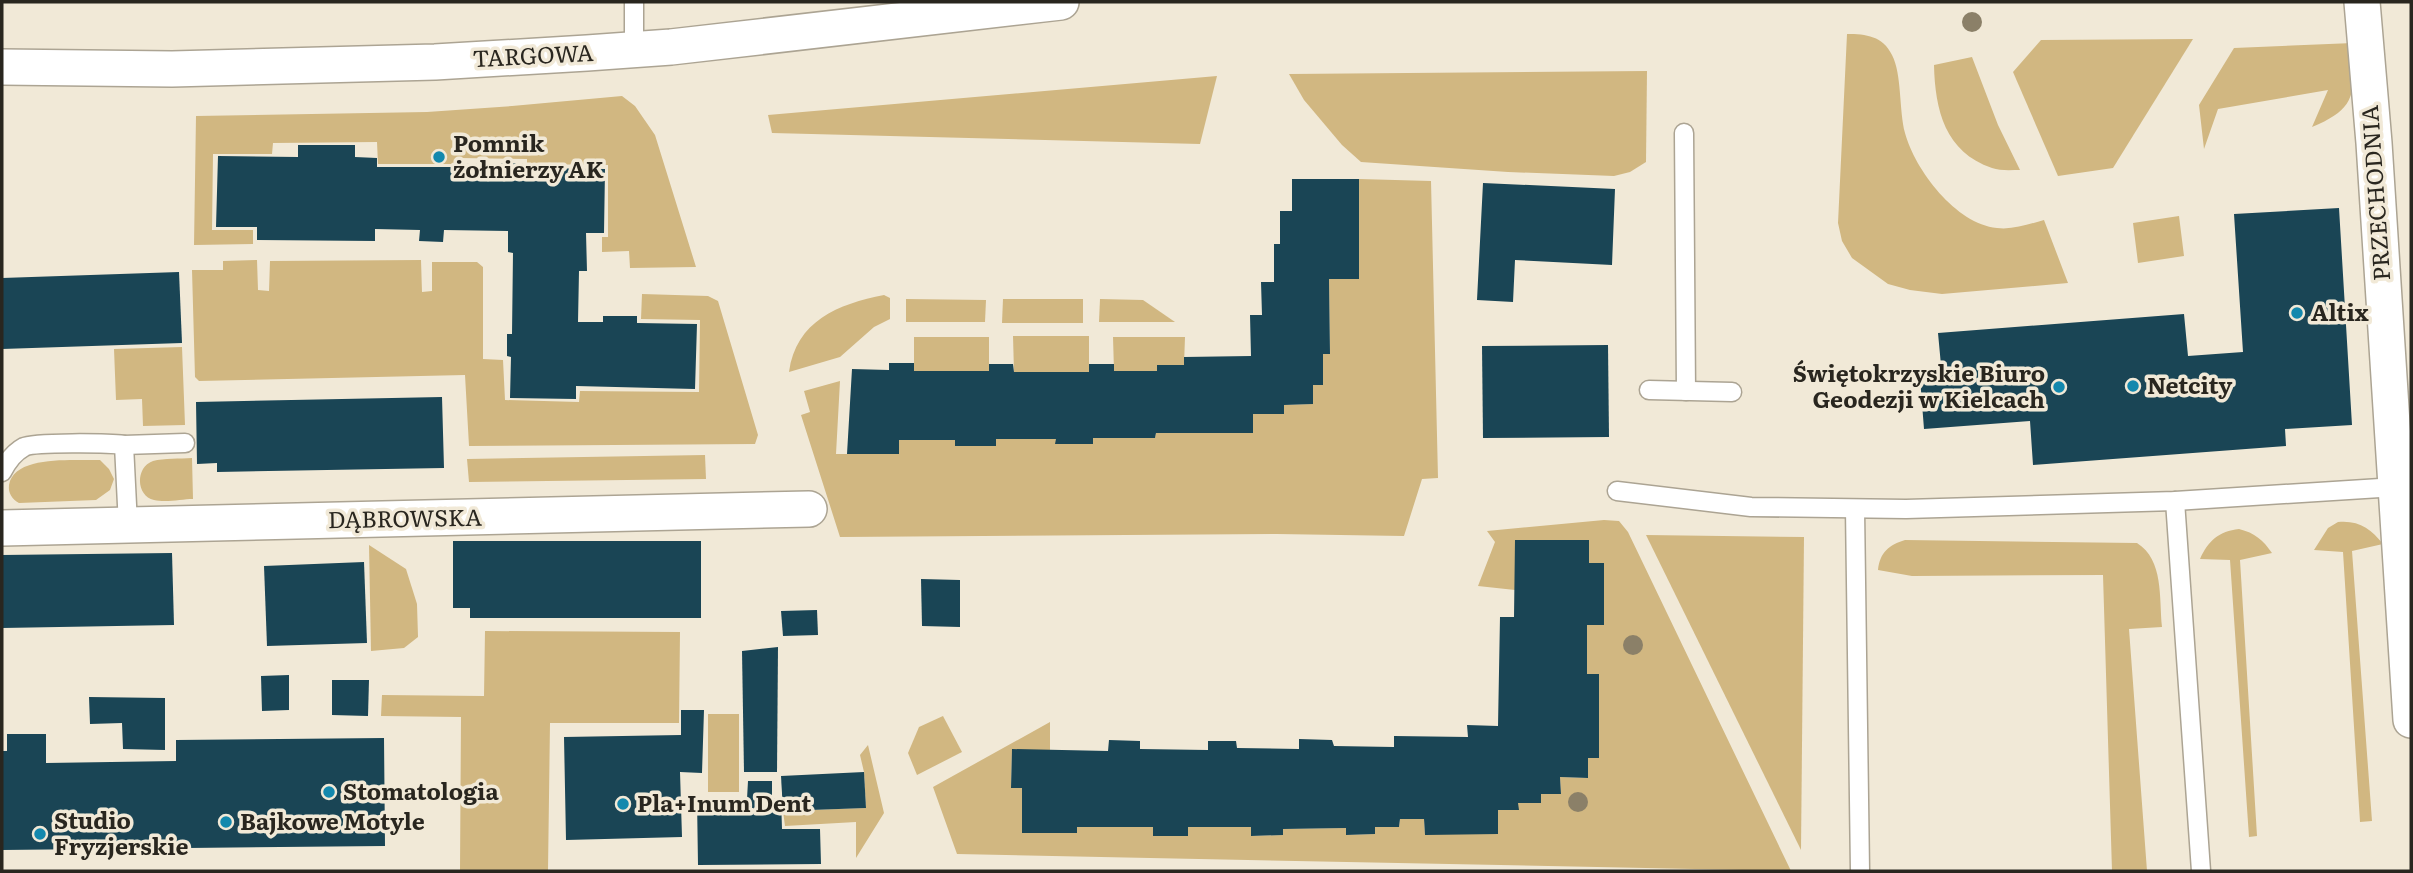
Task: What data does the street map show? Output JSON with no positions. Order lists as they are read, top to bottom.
{
  "streets": {
    "street": ["TARGOWA", "PRZECHODNIA", "DĄBROWSKA"]
  },
  "places": [
    "Pomnik żołnierzy AK",
    "Altix",
    "Netcity",
    "Świętokrzyskie Biuro Geodezji w Kielcach",
    "Stomatologia",
    "Pla+Inum Dent",
    "Bajkowe Motyle",
    "Studio Fryzjerskie"
  ]
}
